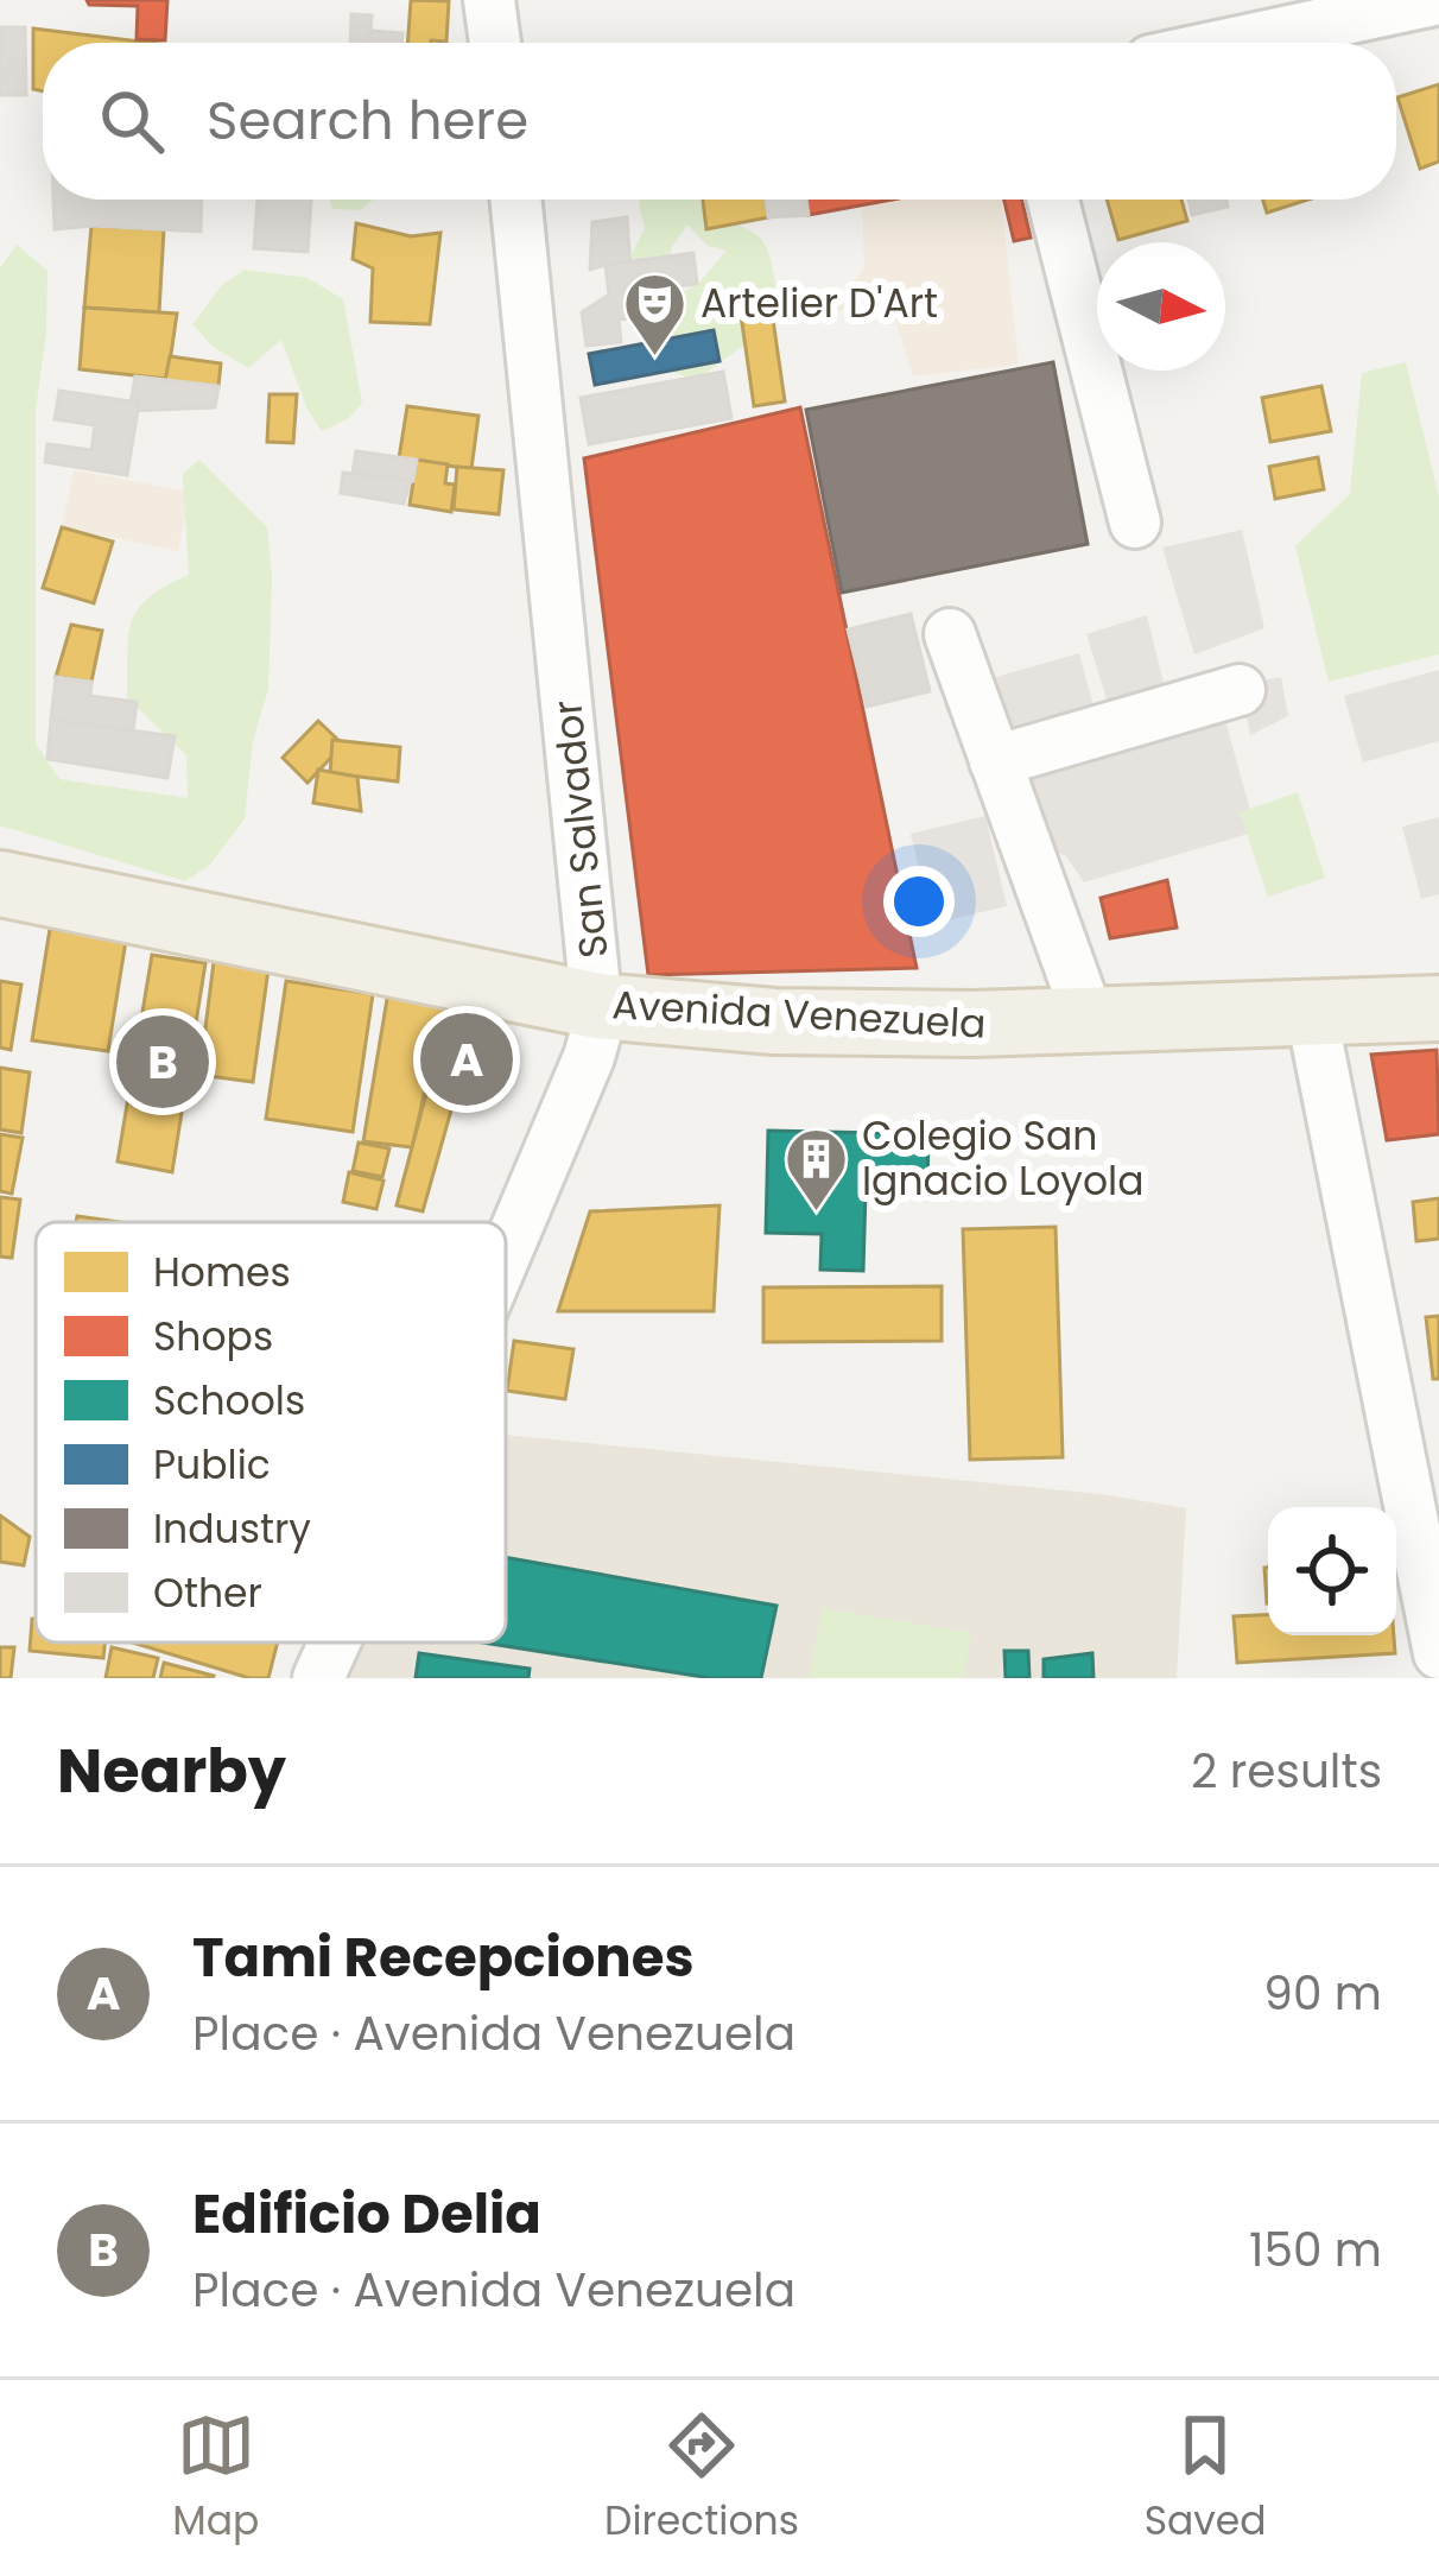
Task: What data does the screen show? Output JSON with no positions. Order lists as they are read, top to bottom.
{
  "streets": {
    "main road": ["Avenida Venezuela"],
    "street": ["San Salvador"]
  },
  "crossings": [
    ["San Salvador", "Avenida Venezuela"]
  ],
  "places": {
    "theatre": ["Artelier D'Art"],
    "building": ["Colegio San Ignacio Loyola"]
  },
  "legend": [
    "Homes",
    "Shops",
    "Schools",
    "Public",
    "Industry",
    "Other"
  ],
  "north": "right",
  "page": {
    "search": "Search here",
    "pins": ["A", "B"],
    "heading": ["Nearby", "2 results"],
    "list": [
      {
        "mark": "A",
        "name": "Tami Recepciones",
        "note": "Place · Avenida Venezuela",
        "value": "90 m"
      },
      {
        "mark": "B",
        "name": "Edificio Delia",
        "note": "Place · Avenida Venezuela",
        "value": "150 m"
      }
    ],
    "nav": ["Map", "Directions", "Saved"]
  }
}
